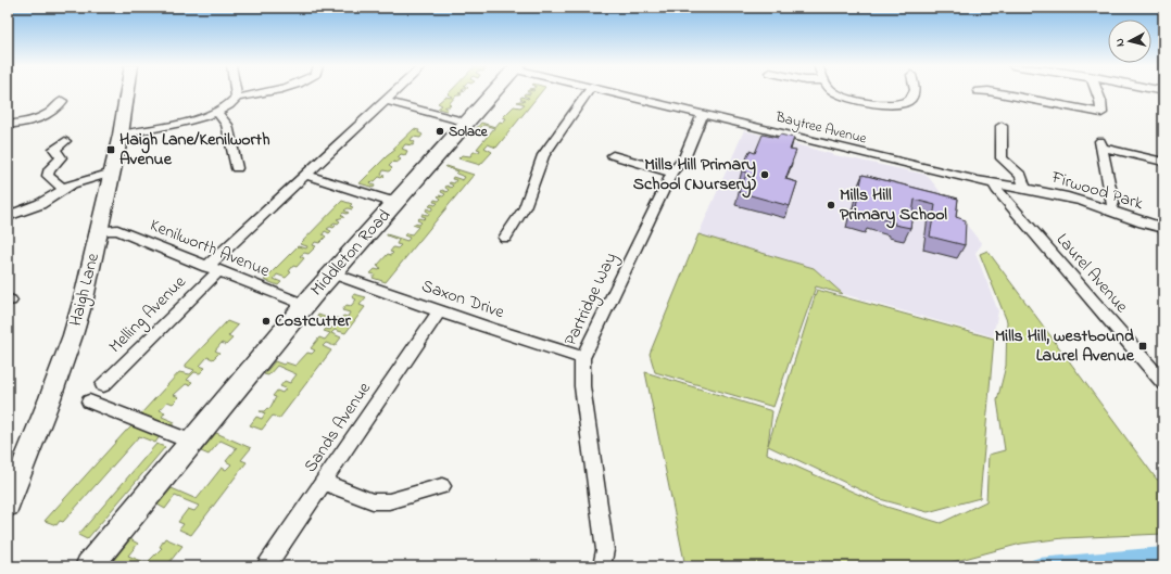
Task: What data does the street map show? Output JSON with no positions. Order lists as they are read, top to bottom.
{
  "streets": {
    "main road": ["Middleton Road", "Haigh Lane"],
    "street": [
      "Baytree Avenue",
      "Firwood Park",
      "Kenilworth Avenue",
      "Laurel Avenue",
      "Saxon Drive",
      "Partridge Way",
      "Melling Avenue",
      "Sands Avenue"
    ]
  },
  "crossings": [
    ["Baytree Avenue", "Firwood Park"],
    ["Baytree Avenue", "Laurel Avenue"],
    ["Baytree Avenue", "Partridge Way"],
    ["Firwood Park", "Laurel Avenue"],
    ["Kenilworth Avenue", "Middleton Road"],
    ["Kenilworth Avenue", "Haigh Lane"],
    ["Kenilworth Avenue", "Melling Avenue"],
    ["Middleton Road", "Saxon Drive"],
    ["Saxon Drive", "Partridge Way"],
    ["Saxon Drive", "Sands Avenue"]
  ],
  "places": {
    "other": [
      "Solace",
      "Mills Hill Primary School (Nursery)",
      "Mills Hill Primary School",
      "Costcutter"
    ],
    "transit": ["Haigh Lane/Kenilworth Avenue", "Mills Hill, westbound Laurel Avenue"]
  },
  "north": "left"
}
